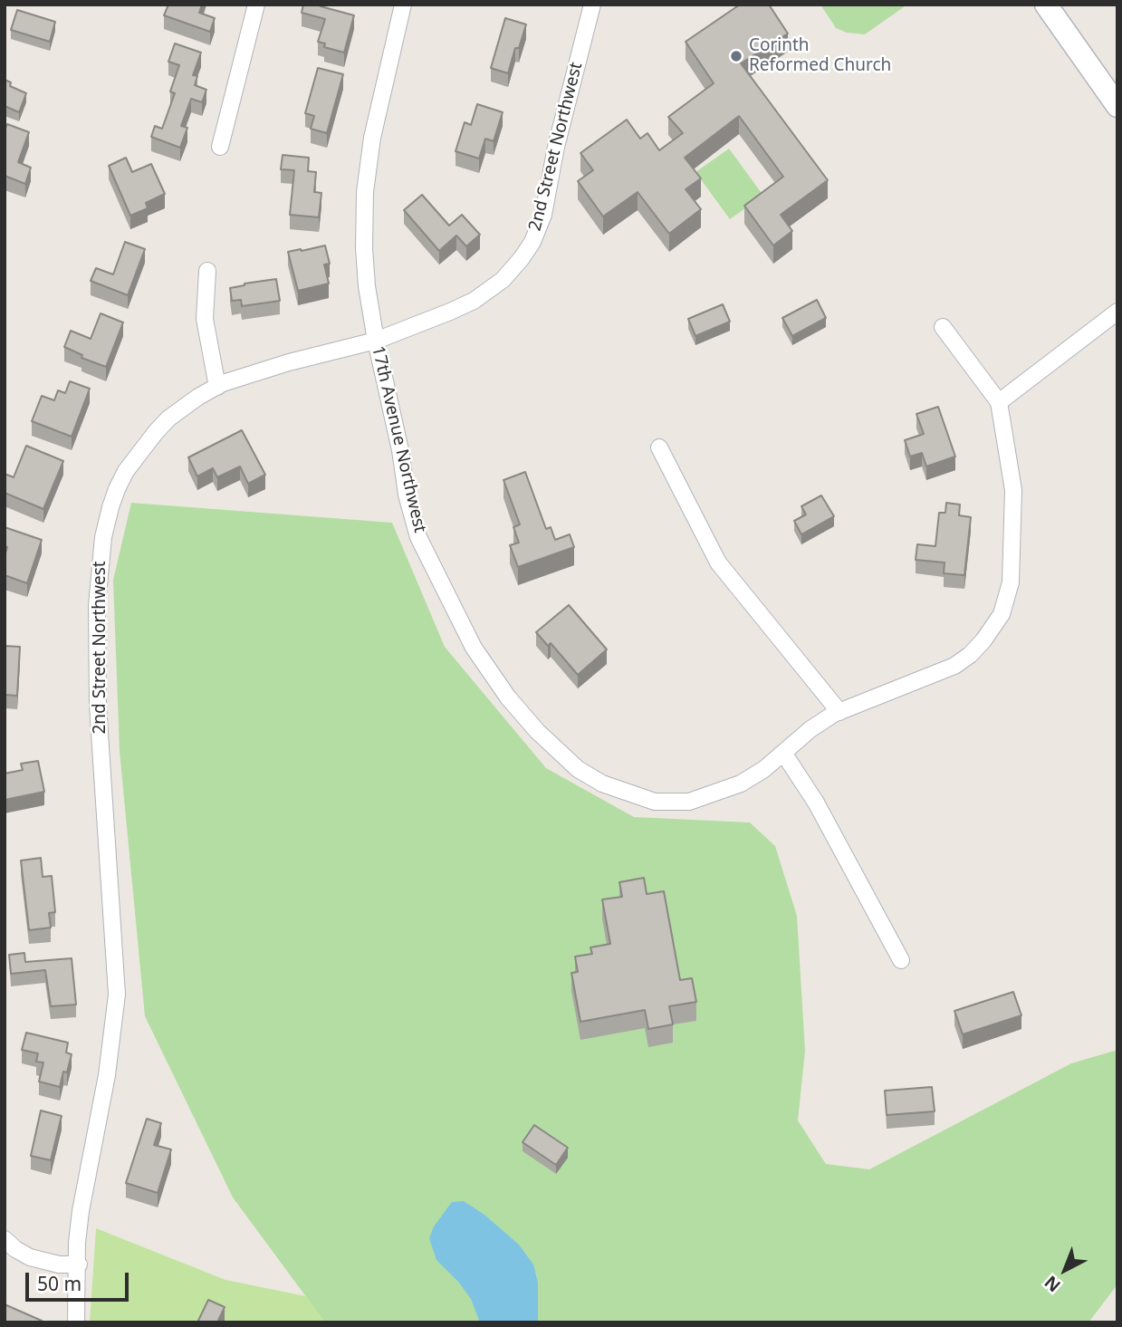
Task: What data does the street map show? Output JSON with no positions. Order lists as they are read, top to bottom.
{
  "streets": {
    "street": ["2nd Street Northwest", "17th Avenue Northwest"]
  },
  "crossings": [
    ["2nd Street Northwest", "17th Avenue Northwest"]
  ],
  "places": ["Corinth Reformed Church"],
  "scale_bar": "50 m",
  "north": "bottom left"
}
